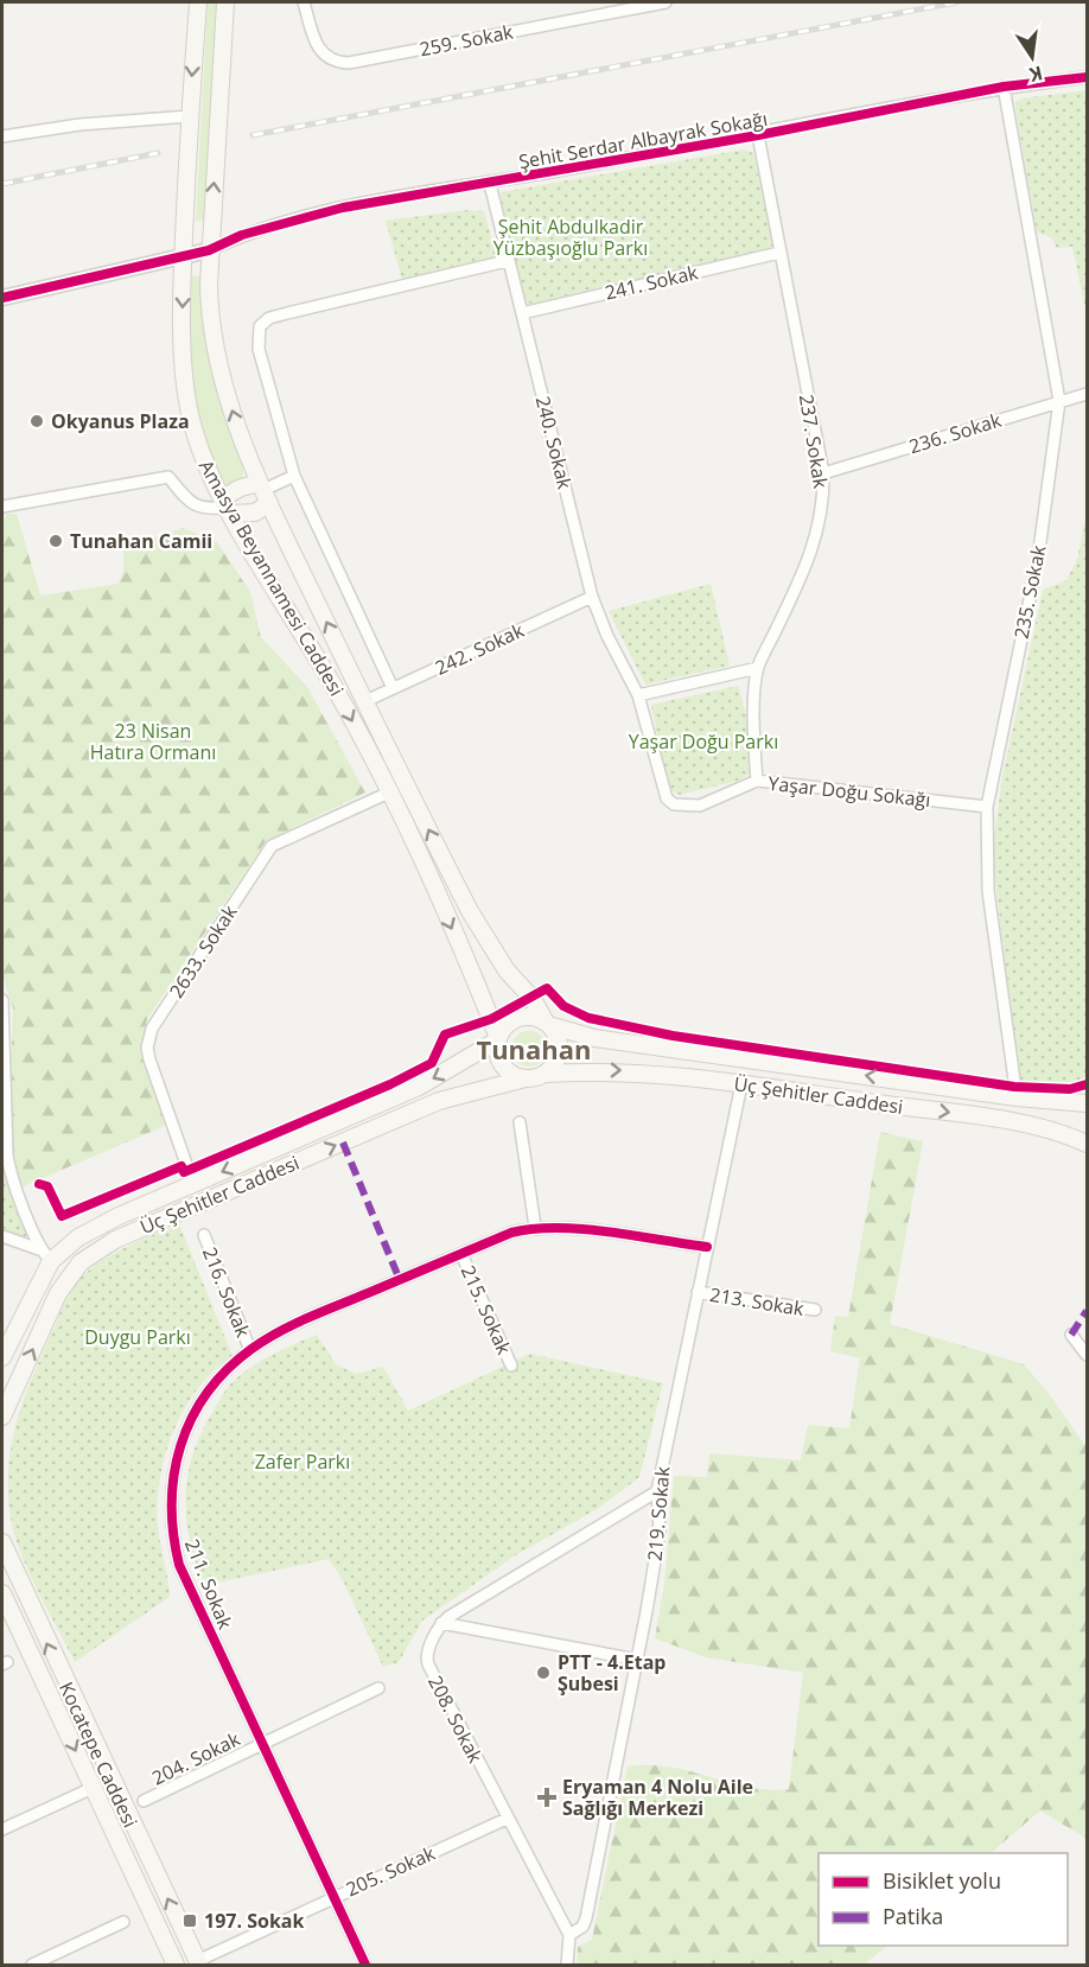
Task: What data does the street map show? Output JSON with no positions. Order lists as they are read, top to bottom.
{
  "streets": {
    "main road": ["Amasya Beyannamesi Caddesi", "Üç Şehitler Caddesi", "Kocatepe Caddesi"],
    "street": [
      "259. Sokak",
      "Şehit Serdar Albayrak Sokağı",
      "241. Sokak",
      "236. Sokak",
      "237. Sokak",
      "240. Sokak",
      "235. Sokak",
      "242. Sokak",
      "Yaşar Doğu Sokağı",
      "2633. Sokak",
      "216. Sokak",
      "213. Sokak",
      "215. Sokak",
      "219. Sokak",
      "211. Sokak",
      "208. Sokak",
      "204. Sokak",
      "205. Sokak"
    ]
  },
  "crossings": [
    ["Şehit Serdar Albayrak Sokağı", "237. Sokak"],
    ["Şehit Serdar Albayrak Sokağı", "240. Sokak"],
    ["Şehit Serdar Albayrak Sokağı", "Amasya Beyannamesi Caddesi"],
    ["Şehit Serdar Albayrak Sokağı", "235. Sokak"],
    ["241. Sokak", "237. Sokak"],
    ["241. Sokak", "240. Sokak"],
    ["236. Sokak", "237. Sokak"],
    ["236. Sokak", "235. Sokak"],
    ["237. Sokak", "Yaşar Doğu Sokağı"],
    ["240. Sokak", "242. Sokak"],
    ["240. Sokak", "Yaşar Doğu Sokağı"],
    ["Amasya Beyannamesi Caddesi", "242. Sokak"],
    ["Amasya Beyannamesi Caddesi", "2633. Sokak"],
    ["Amasya Beyannamesi Caddesi", "Üç Şehitler Caddesi"],
    ["235. Sokak", "Yaşar Doğu Sokağı"],
    ["235. Sokak", "Üç Şehitler Caddesi"],
    ["2633. Sokak", "Üç Şehitler Caddesi"],
    ["Üç Şehitler Caddesi", "219. Sokak"],
    ["216. Sokak", "211. Sokak"],
    ["213. Sokak", "219. Sokak"],
    ["215. Sokak", "211. Sokak"],
    ["219. Sokak", "211. Sokak"],
    ["219. Sokak", "208. Sokak"],
    ["211. Sokak", "204. Sokak"],
    ["211. Sokak", "205. Sokak"],
    ["208. Sokak", "205. Sokak"],
    ["Kocatepe Caddesi", "205. Sokak"]
  ],
  "districts": ["Tunahan"],
  "parks": [
    "Şehit Abdulkadir Yüzbaşıoğlu Parkı",
    "23 Nisan Hatıra Ormanı",
    "Yaşar Doğu Parkı",
    "Duygu Parkı",
    "Zafer Parkı"
  ],
  "places": {
    "other": ["Okyanus Plaza", "Tunahan Camii", "PTT - 4.Etap Şubesi"],
    "health": ["Eryaman 4 Nolu Aile Sağlığı Merkezi"],
    "transit": ["197. Sokak"]
  },
  "legend": ["Bisiklet yolu", "Patika"],
  "north": "bottom"
}
